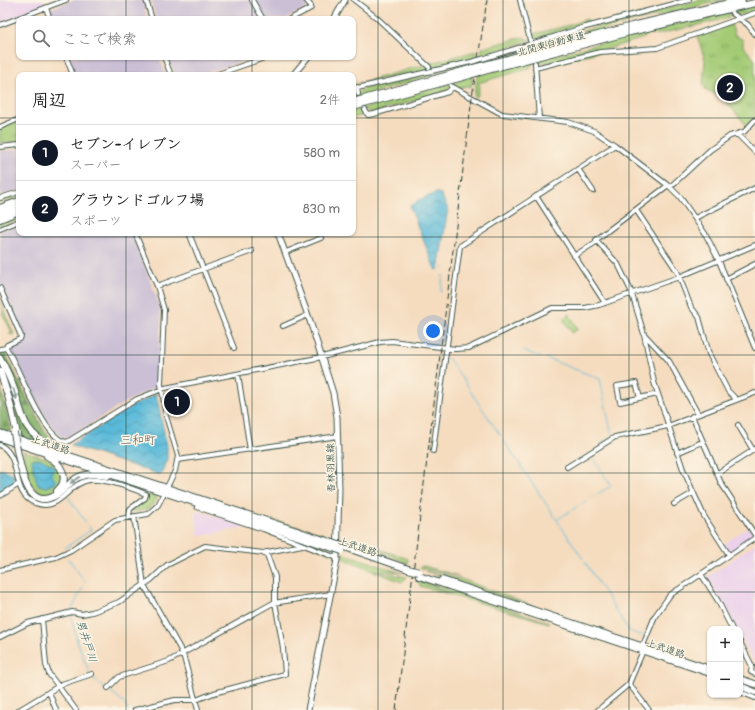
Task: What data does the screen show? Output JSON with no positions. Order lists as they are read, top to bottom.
{
  "streets": {
    "highway": ["北関東自動車道", "上武道路"],
    "main road": ["香林羽黒線"]
  },
  "districts": ["三和町"],
  "water": ["男井戸川"],
  "page": {
    "search": "ここで検索",
    "heading": ["周辺", "2件"],
    "pins": ["2", "1"],
    "list": [
      {
        "mark": "1",
        "name": "セブン-イレブン",
        "note": "スーパー",
        "value": "580 m"
      },
      {
        "mark": "2",
        "name": "グラウンドゴルフ場",
        "note": "スポーツ",
        "value": "830 m"
      }
    ],
    "map_buttons": ["+", "−"]
  }
}
